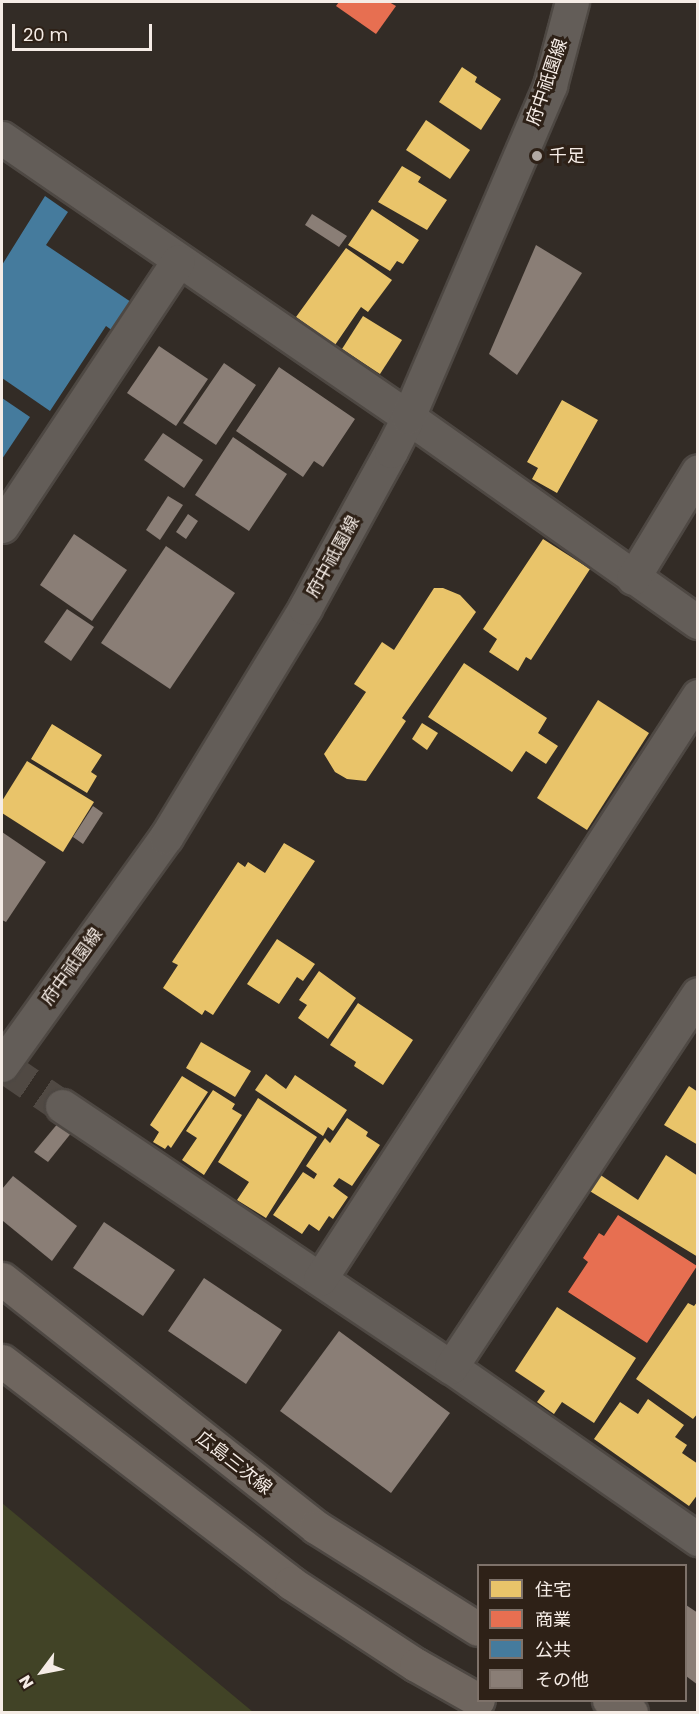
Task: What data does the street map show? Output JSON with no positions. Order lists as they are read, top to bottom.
{
  "streets": {
    "main road": ["広島三次線"],
    "street": ["府中祇園線"]
  },
  "places": ["千足"],
  "legend": [
    "住宅",
    "商業",
    "公共",
    "その他"
  ],
  "scale_bar": "20 m",
  "north": "bottom left"
}
